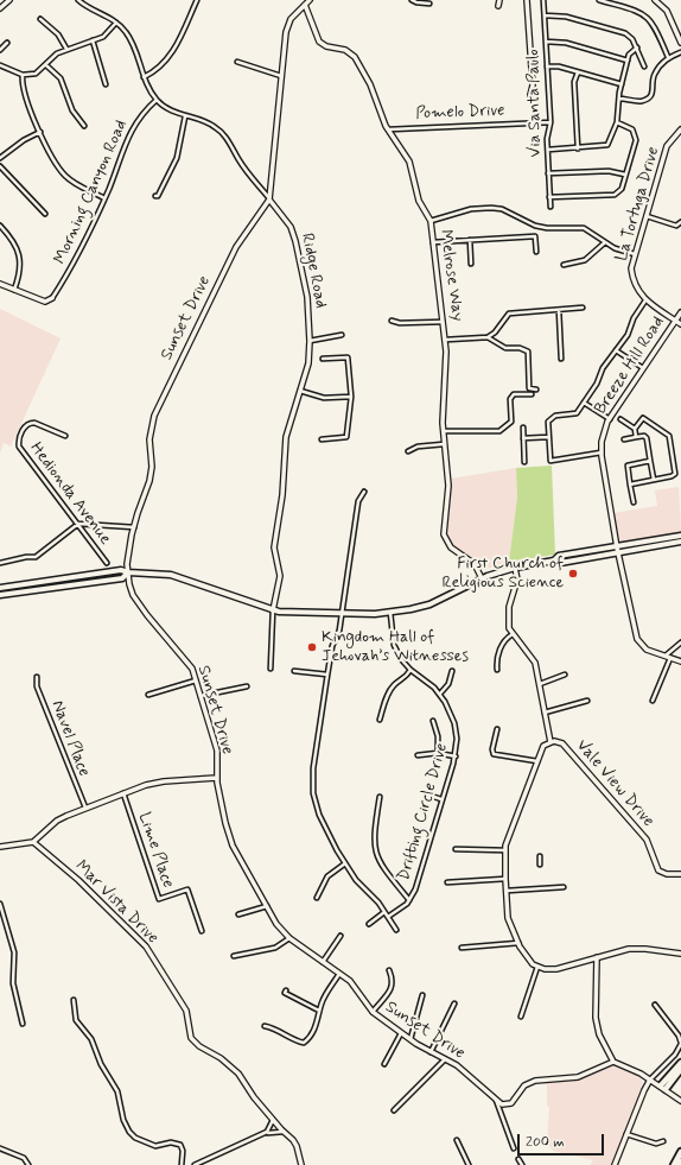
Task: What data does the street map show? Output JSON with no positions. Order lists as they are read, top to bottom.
{
  "streets": {
    "street": [
      "Via Santa Paulo",
      "Pomelo Drive",
      "Morning Canyon Road",
      "La Tortuga Drive",
      "Ridge Road",
      "Melrose Way",
      "Sunset Drive",
      "Breeze Hill Road",
      "Hedionda Avenue",
      "Navel Place",
      "Vale View Drive",
      "Drifting Circle Drive",
      "Lime Place",
      "Mar Vista Drive"
    ]
  },
  "crossings": [
    ["Via Santa Paulo", "Pomelo Drive"],
    ["Pomelo Drive", "Melrose Way"],
    ["Morning Canyon Road", "Ridge Road"],
    ["La Tortuga Drive", "Breeze Hill Road"],
    ["Ridge Road", "Sunset Drive"],
    ["Melrose Way", "Sunset Drive"]
  ],
  "places": ["First Church of Religious Science", "Kingdom Hall of Jehovah’s Witnesses"],
  "scale_bar": "200 m"
}
